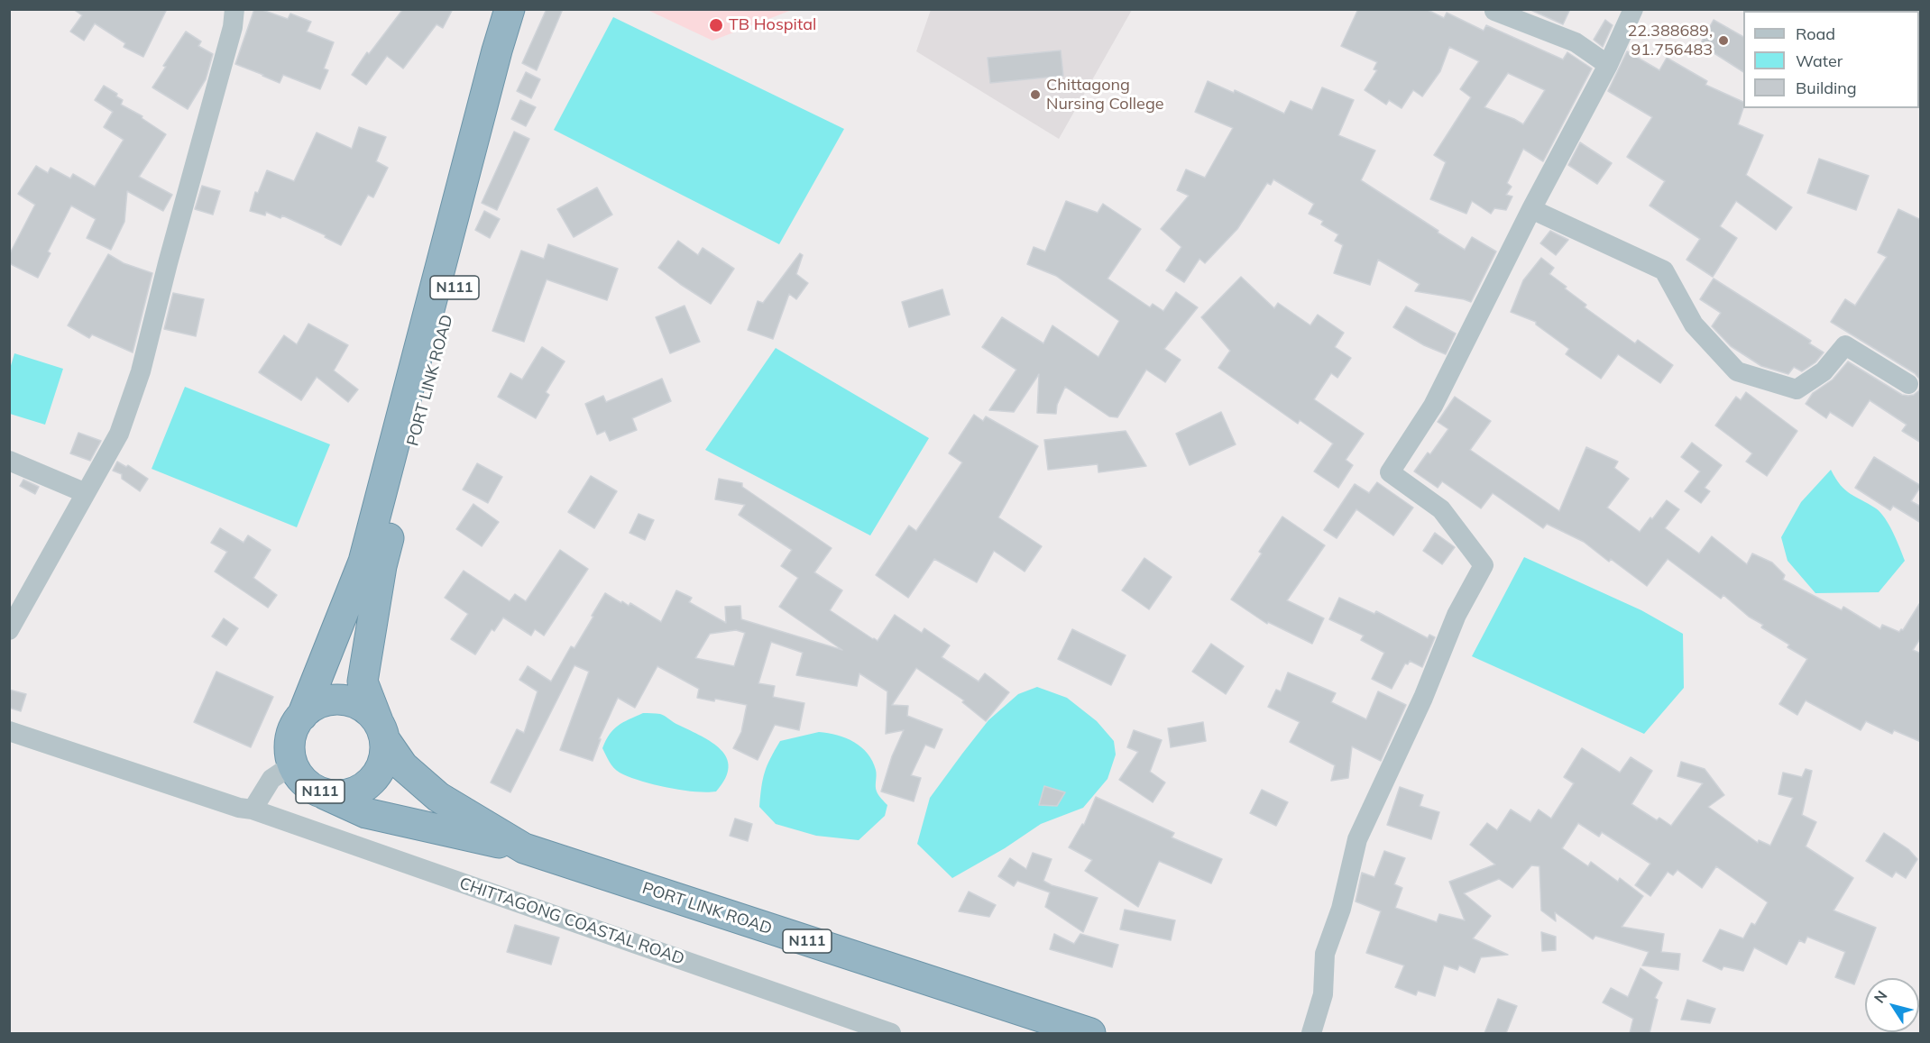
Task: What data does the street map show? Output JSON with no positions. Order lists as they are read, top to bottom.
{
  "streets": {
    "highway": ["N111", "PORT LINK ROAD"],
    "street": ["CHITTAGONG COASTAL ROAD"]
  },
  "crossings": [
    ["N111", "PORT LINK ROAD"]
  ],
  "places": ["TB Hospital", "22.388689, 91.756483", "Chittagong Nursing College"],
  "legend": ["Road", "Water", "Building"],
  "north": "top left"
}
